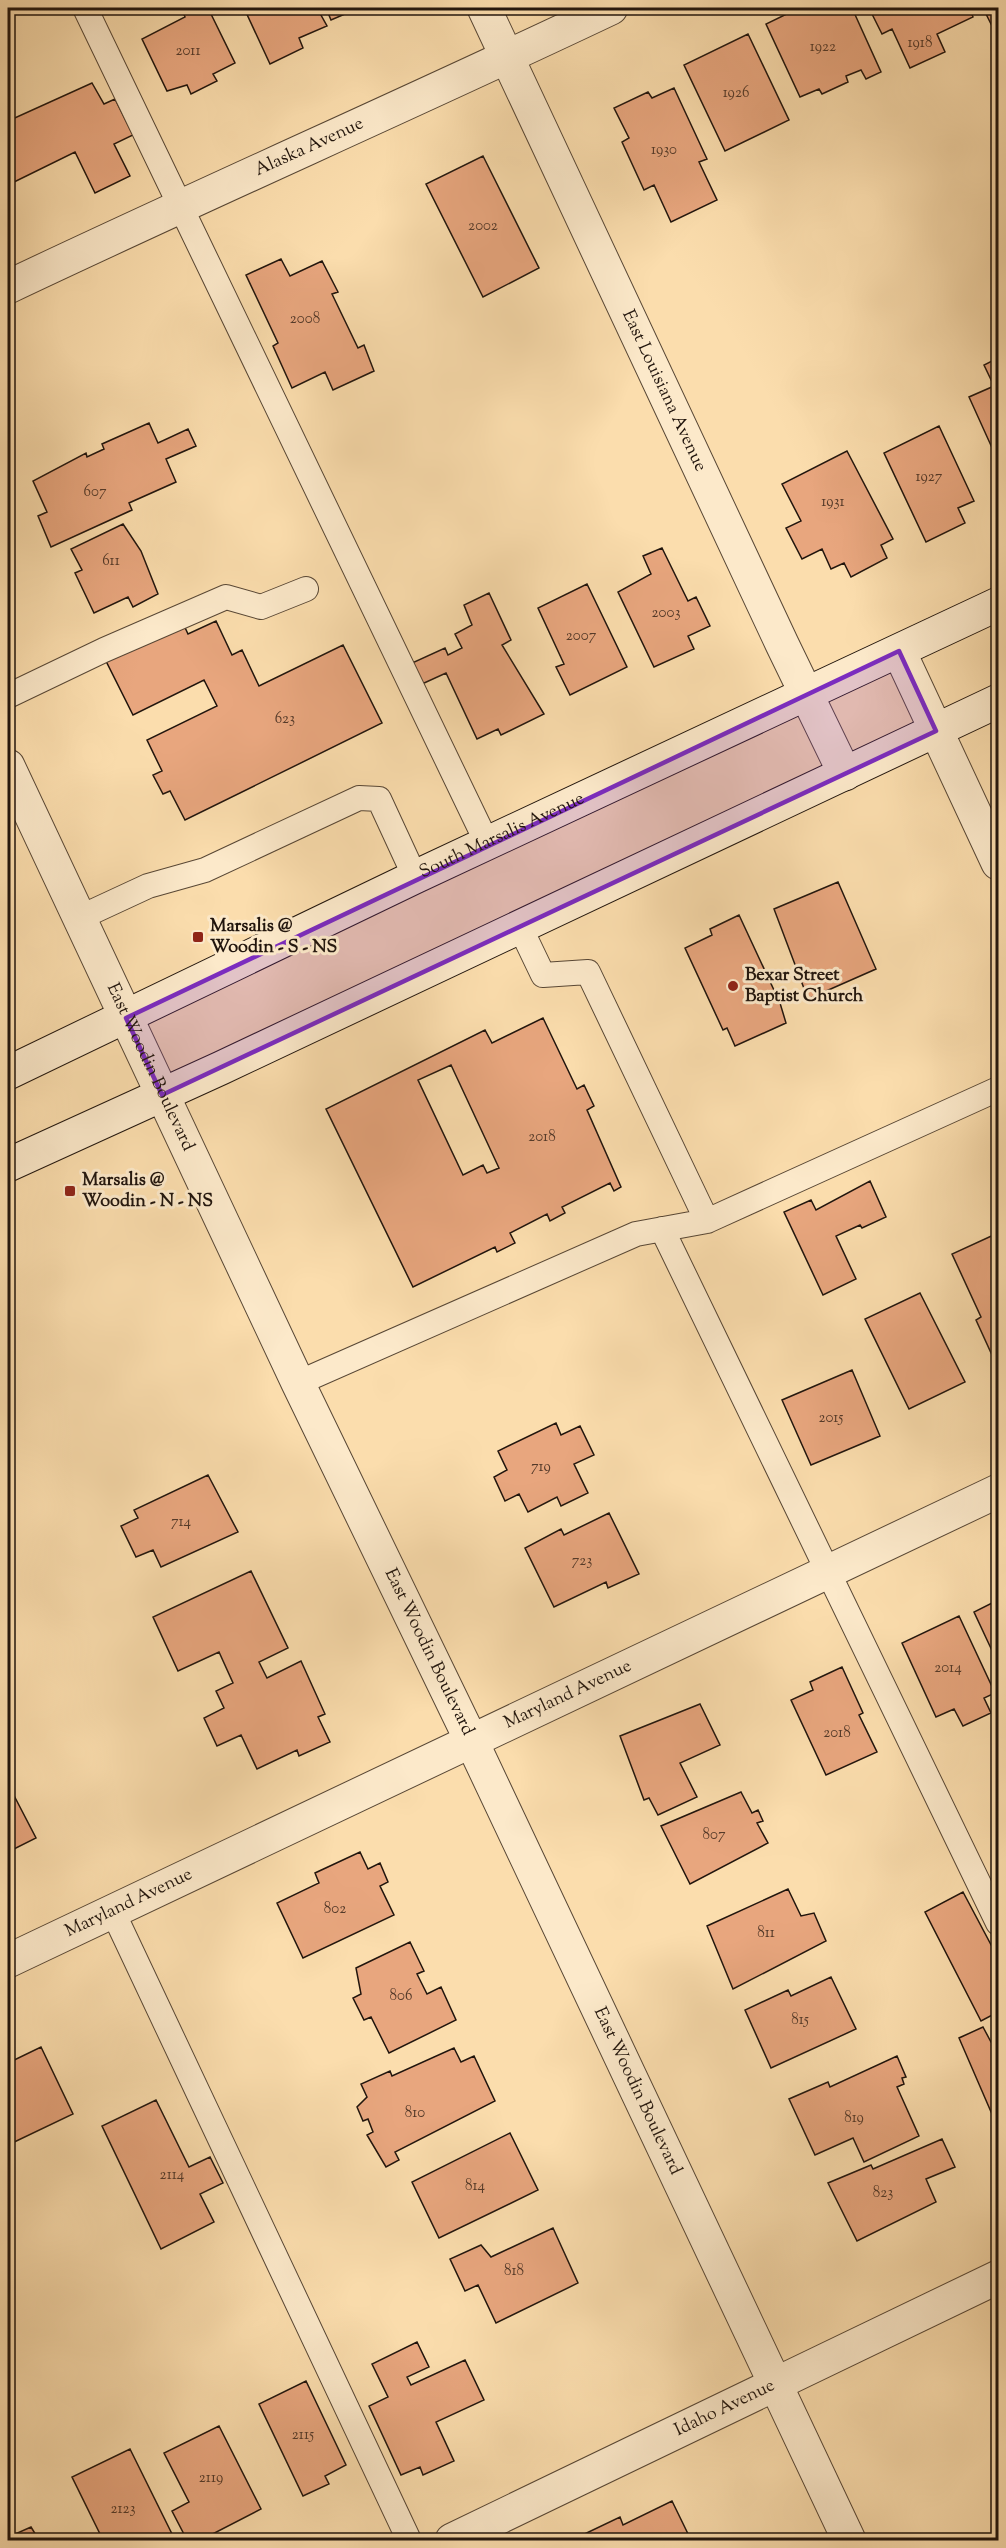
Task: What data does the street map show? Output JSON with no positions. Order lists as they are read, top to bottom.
{
  "streets": {
    "street": [
      "Alaska Avenue",
      "East Louisiana Avenue",
      "South Marsalis Avenue",
      "East Woodin Boulevard",
      "Maryland Avenue",
      "Idaho Avenue"
    ]
  },
  "crossings": [
    ["Alaska Avenue", "East Louisiana Avenue"],
    ["East Louisiana Avenue", "South Marsalis Avenue"],
    ["South Marsalis Avenue", "East Woodin Boulevard"],
    ["East Woodin Boulevard", "Maryland Avenue"],
    ["East Woodin Boulevard", "Idaho Avenue"]
  ],
  "places": {
    "transit": ["Marsalis @ Woodin - S - NS", "Marsalis @ Woodin - N - NS"],
    "other": ["Bexar Street Baptist Church"]
  },
  "house_numbers": [
    "1918",
    "1922",
    "2011",
    "1926",
    "1930",
    "2002",
    "2008",
    "1927",
    "607",
    "1931",
    "611",
    "2003",
    "2007",
    "623",
    "2018",
    "2015",
    "719",
    "714",
    "723",
    "2014",
    "2018",
    "807",
    "802",
    "811",
    "806",
    "815",
    "810",
    "819",
    "2114",
    "814",
    "823",
    "818",
    "2115",
    "2119",
    "2123"
  ]
}
